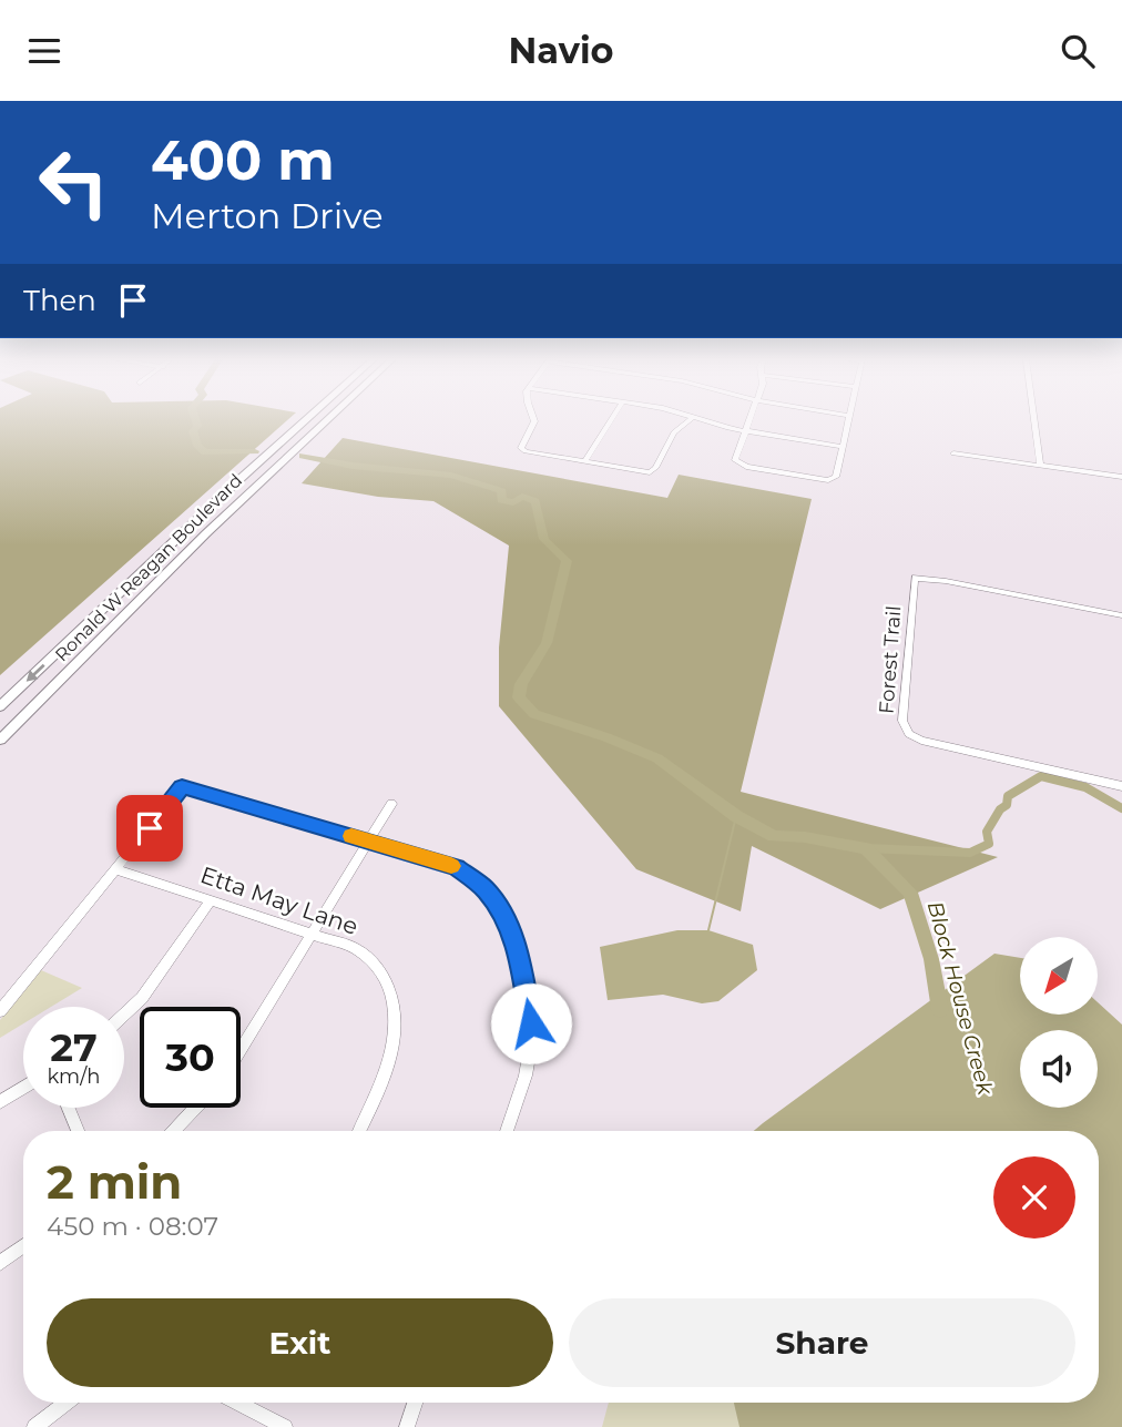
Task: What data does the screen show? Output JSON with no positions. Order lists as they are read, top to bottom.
{
  "streets": {
    "main road": ["Ronald W Reagan Boulevard"],
    "street": ["Forest Trail", "Etta May Lane"]
  },
  "water": ["Block House Creek"],
  "north": "bottom left",
  "page": {
    "header": "Navio",
    "turn": ["400 m", "Merton Drive"],
    "then": "Then",
    "speed": "27 km/h",
    "limit": "30",
    "heading": ["2 min", "450 m · 08:07"],
    "buttons": ["Exit", "Share"]
  }
}
